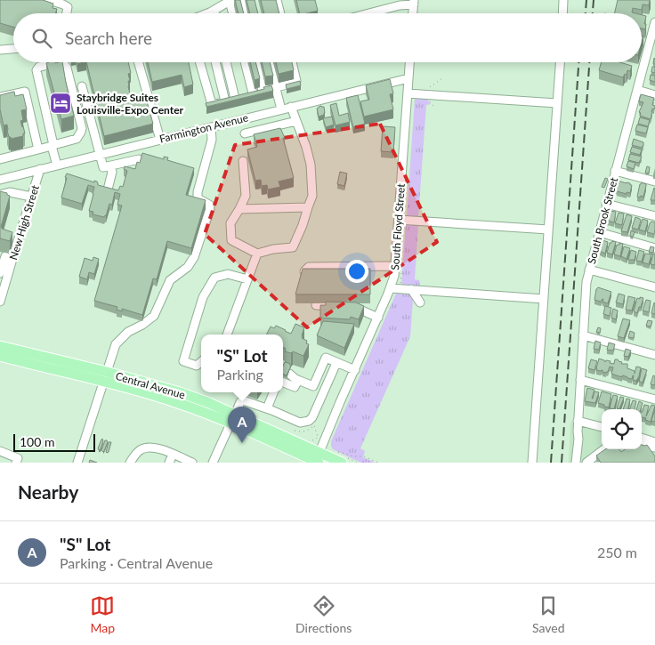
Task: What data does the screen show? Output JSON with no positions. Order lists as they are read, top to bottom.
{
  "streets": {
    "main road": ["Central Avenue"],
    "street": [
      "Farmington Avenue",
      "South Brook Street",
      "New High Street",
      "South Floyd Street"
    ]
  },
  "crossings": [
    ["Farmington Avenue", "New High Street"],
    ["Farmington Avenue", "South Floyd Street"],
    ["South Floyd Street", "Central Avenue"]
  ],
  "places": {
    "hotel": ["Staybridge Suites Louisville-Expo Center"]
  },
  "scale_bar": "100 m",
  "page": {
    "search": "Search here",
    "popup": ["\"S\" Lot", "Parking"],
    "pins": "A",
    "scale": "100 m",
    "heading": "Nearby",
    "list": [
      {
        "mark": "A",
        "name": "\"S\" Lot",
        "note": "Parking · Central Avenue",
        "value": "250 m"
      }
    ],
    "nav": ["Map", "Directions", "Saved"]
  }
}
